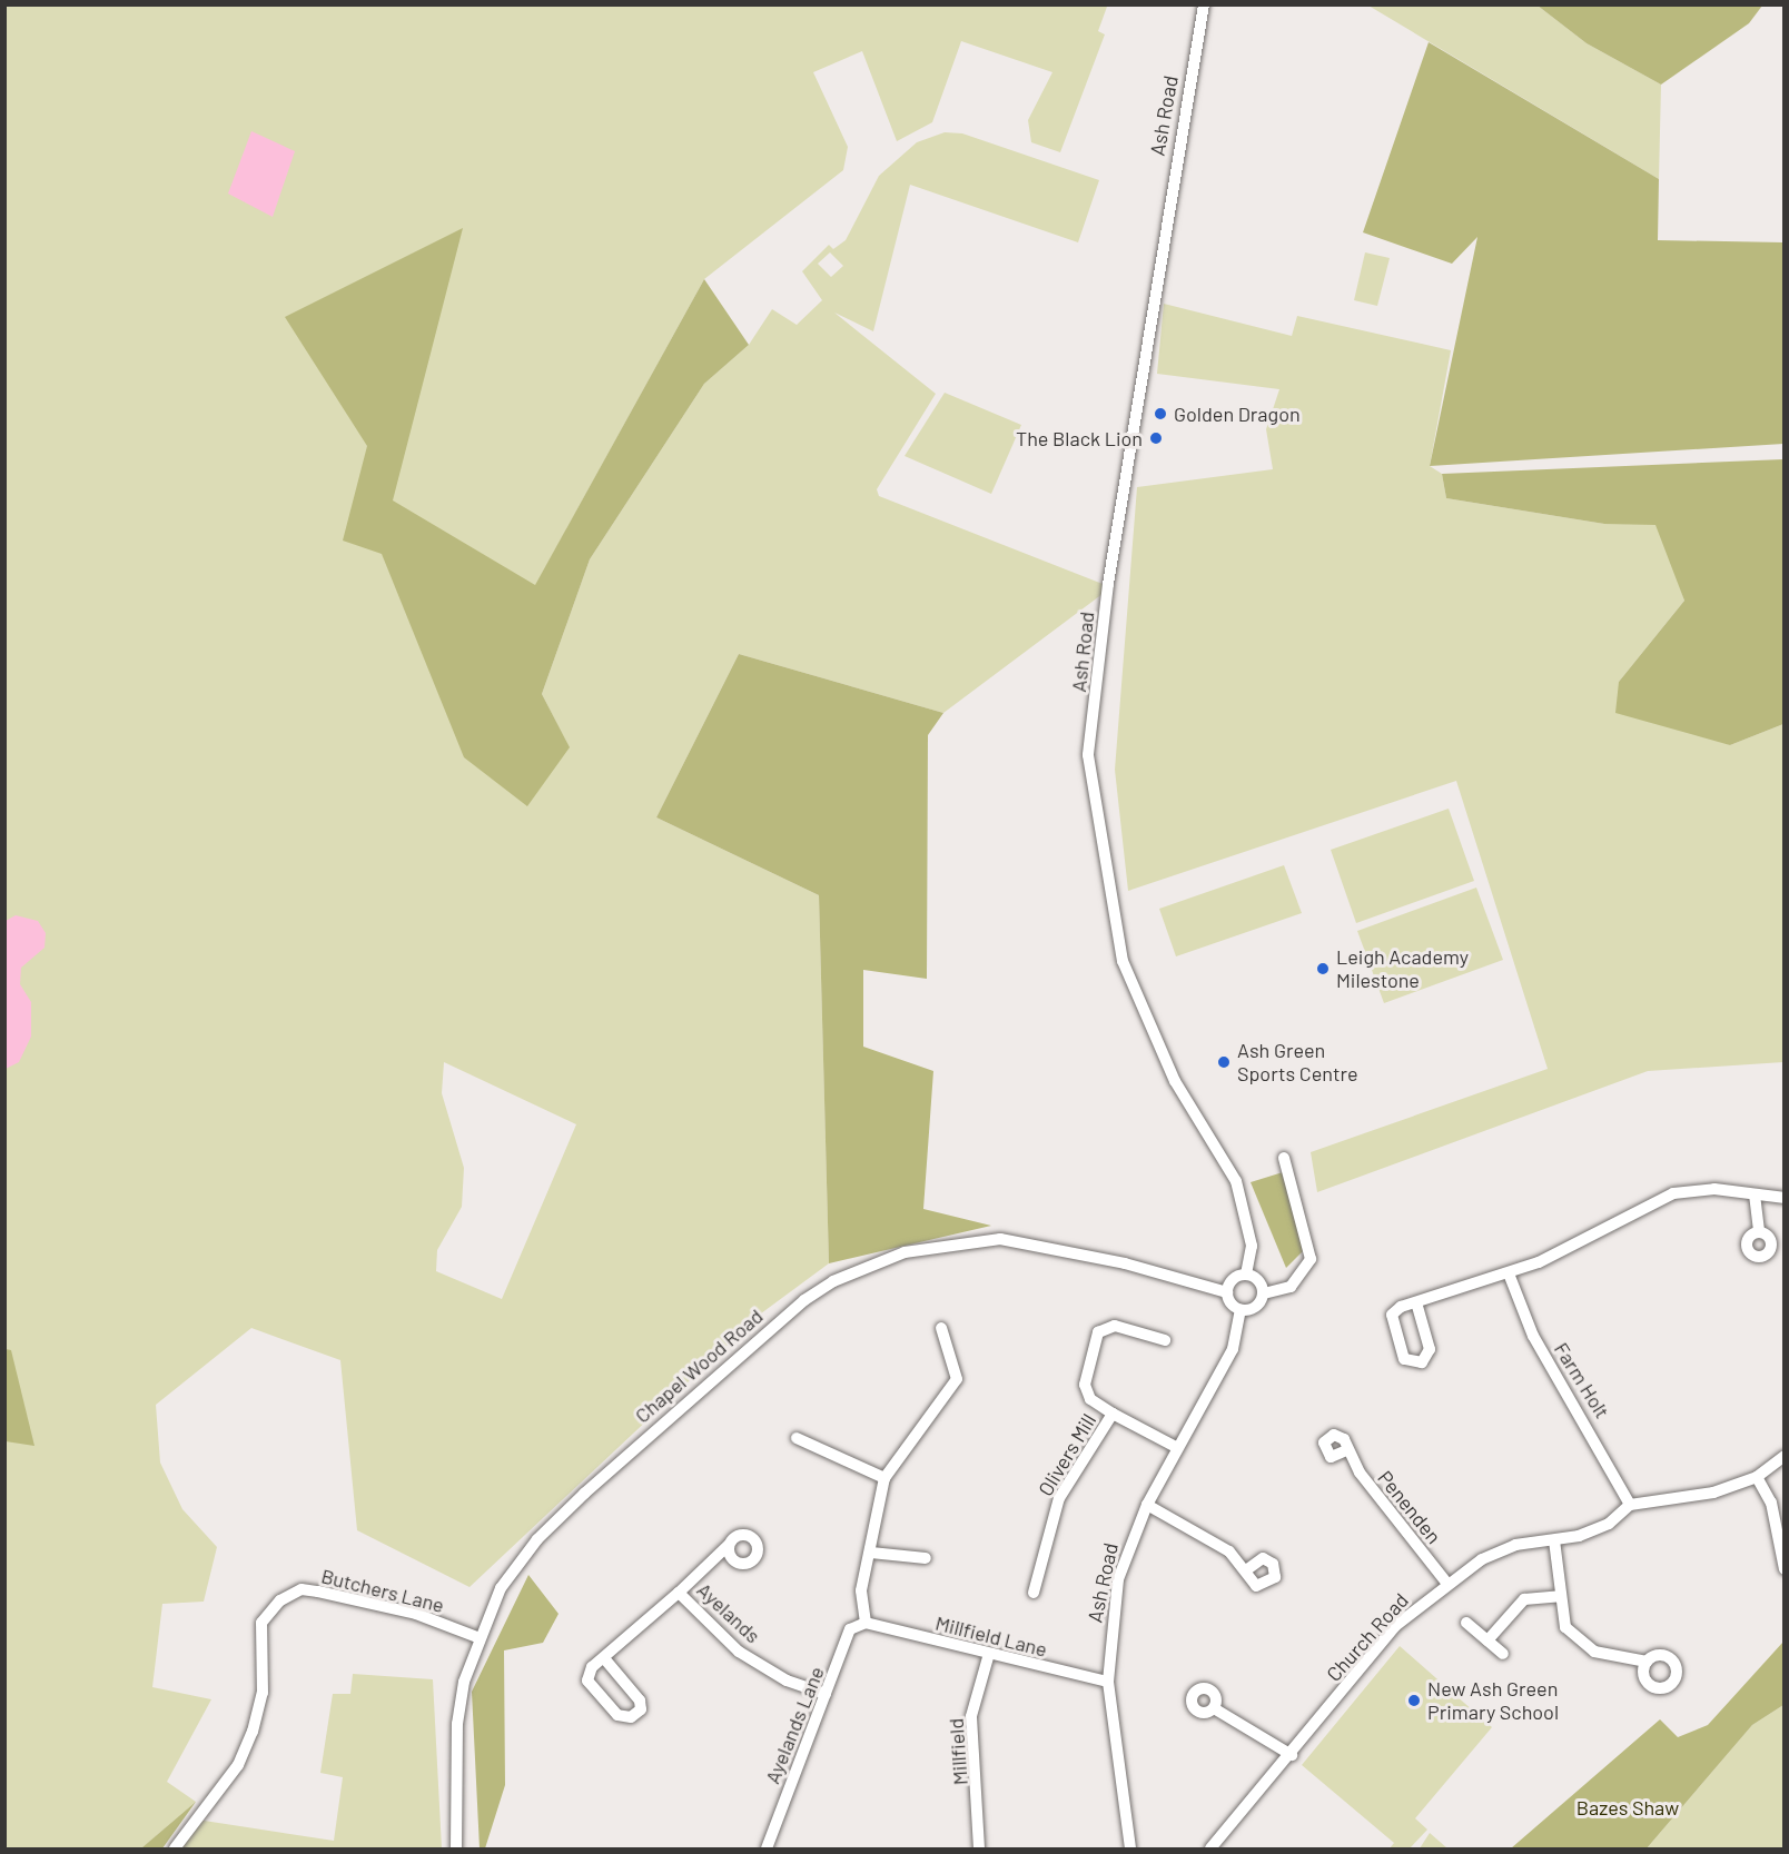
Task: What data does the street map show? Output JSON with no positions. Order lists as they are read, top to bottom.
{
  "streets": {
    "street": [
      "Ash Road",
      "Chapel Wood Road",
      "Farm Holt",
      "Olivers Mill",
      "Penenden",
      "Butchers Lane",
      "Ayelands",
      "Millfield Lane",
      "Church Road",
      "Ayelands Lane",
      "Millfield"
    ]
  },
  "crossings": [
    ["Ash Road", "Chapel Wood Road"],
    ["Ash Road", "Olivers Mill"],
    ["Ash Road", "Millfield Lane"],
    ["Chapel Wood Road", "Butchers Lane"],
    ["Farm Holt", "Church Road"],
    ["Penenden", "Church Road"],
    ["Ayelands", "Ayelands Lane"],
    ["Millfield Lane", "Ayelands Lane"],
    ["Millfield Lane", "Millfield"]
  ],
  "parks": ["Bazes Shaw"],
  "places": [
    "Golden Dragon",
    "The Black Lion",
    "Leigh Academy Milestone",
    "Ash Green Sports Centre",
    "New Ash Green Primary School"
  ]
}
